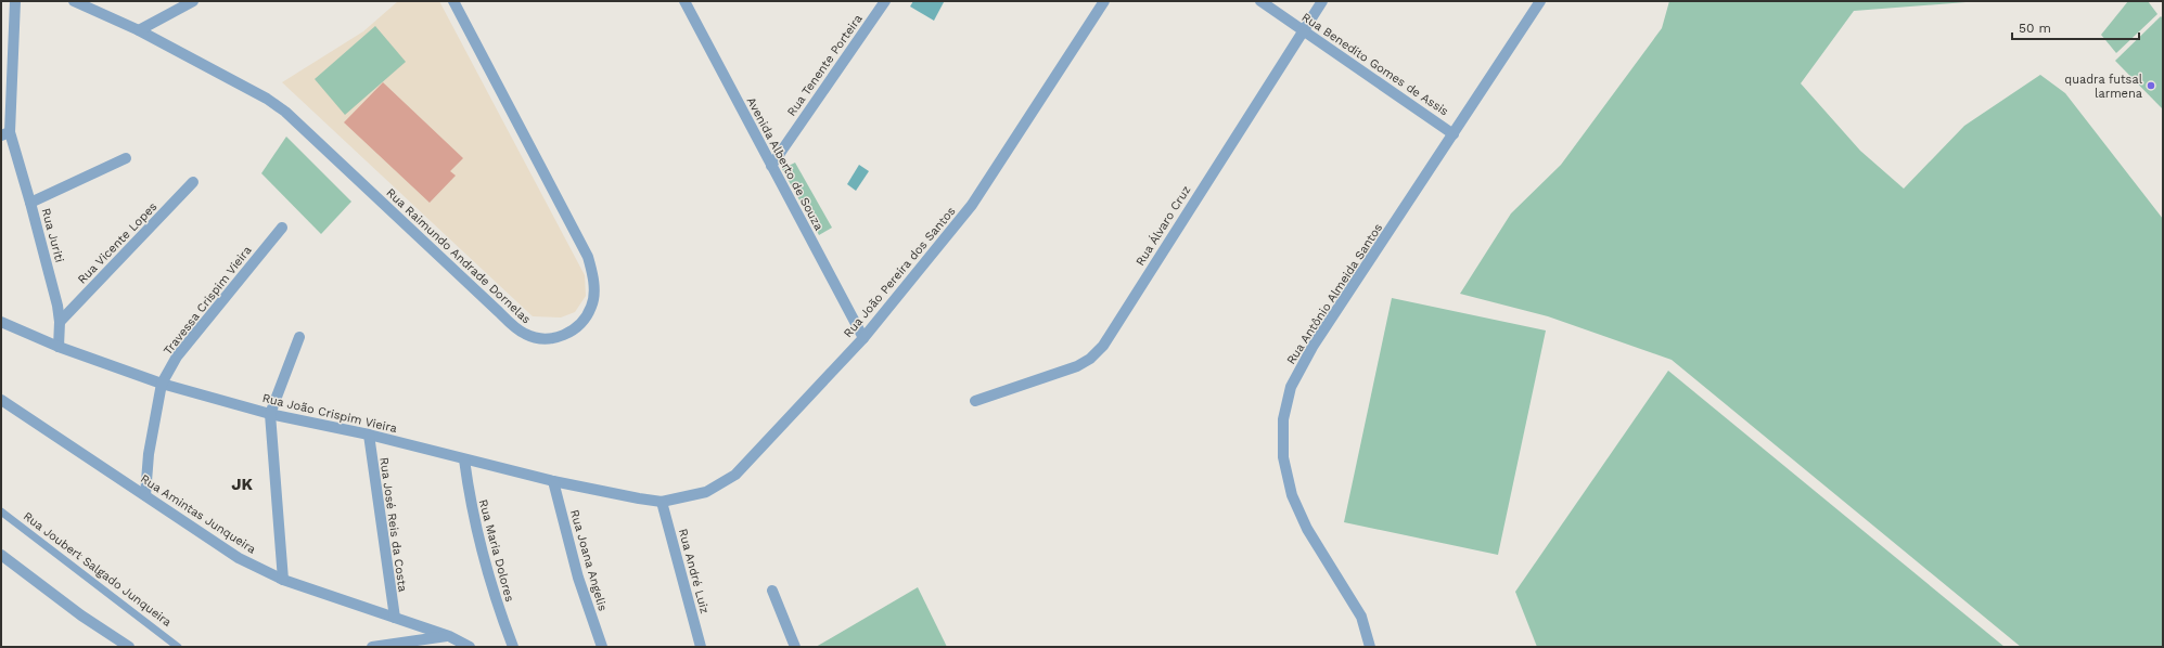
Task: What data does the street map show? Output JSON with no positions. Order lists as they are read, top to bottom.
{
  "streets": {
    "street": [
      "Rua Benedito Gomes de Assis",
      "Rua Tenente Porteira",
      "Avenida Alberto de Souza",
      "Rua Álvaro Cruz",
      "Rua Juriti",
      "Rua Vicente Lopes",
      "Rua Raimundo Andrade Dornelas",
      "Rua João Pereira dos Santos",
      "Rua Antônio Almeida Santos",
      "Travessa Crispim Vieira",
      "Rua João Crispim Vieira",
      "Rua Amintas Junqueira",
      "Rua José Reis da Costa",
      "Rua Maria Dolores",
      "Rua Joana Angelis",
      "Rua André Luiz"
    ],
    "lane": ["Rua Joubert Salgado Junqueira"]
  },
  "crossings": [
    ["Rua Benedito Gomes de Assis", "Rua Álvaro Cruz"],
    ["Rua Benedito Gomes de Assis", "Rua Antônio Almeida Santos"],
    ["Rua Tenente Porteira", "Avenida Alberto de Souza"],
    ["Avenida Alberto de Souza", "Rua João Pereira dos Santos"],
    ["Rua Juriti", "Rua Vicente Lopes"],
    ["Rua Juriti", "Rua João Crispim Vieira"],
    ["Rua João Pereira dos Santos", "Rua João Crispim Vieira"],
    ["Rua João Pereira dos Santos", "Rua André Luiz"],
    ["Travessa Crispim Vieira", "Rua João Crispim Vieira"],
    ["Travessa Crispim Vieira", "Rua Amintas Junqueira"],
    ["Rua João Crispim Vieira", "Rua José Reis da Costa"],
    ["Rua João Crispim Vieira", "Rua Maria Dolores"],
    ["Rua João Crispim Vieira", "Rua Joana Angelis"],
    ["Rua João Crispim Vieira", "Rua André Luiz"],
    ["Rua Amintas Junqueira", "Rua José Reis da Costa"]
  ],
  "districts": ["JK"],
  "places": ["quadra futsal larmena"],
  "scale_bar": "50 m"
}
